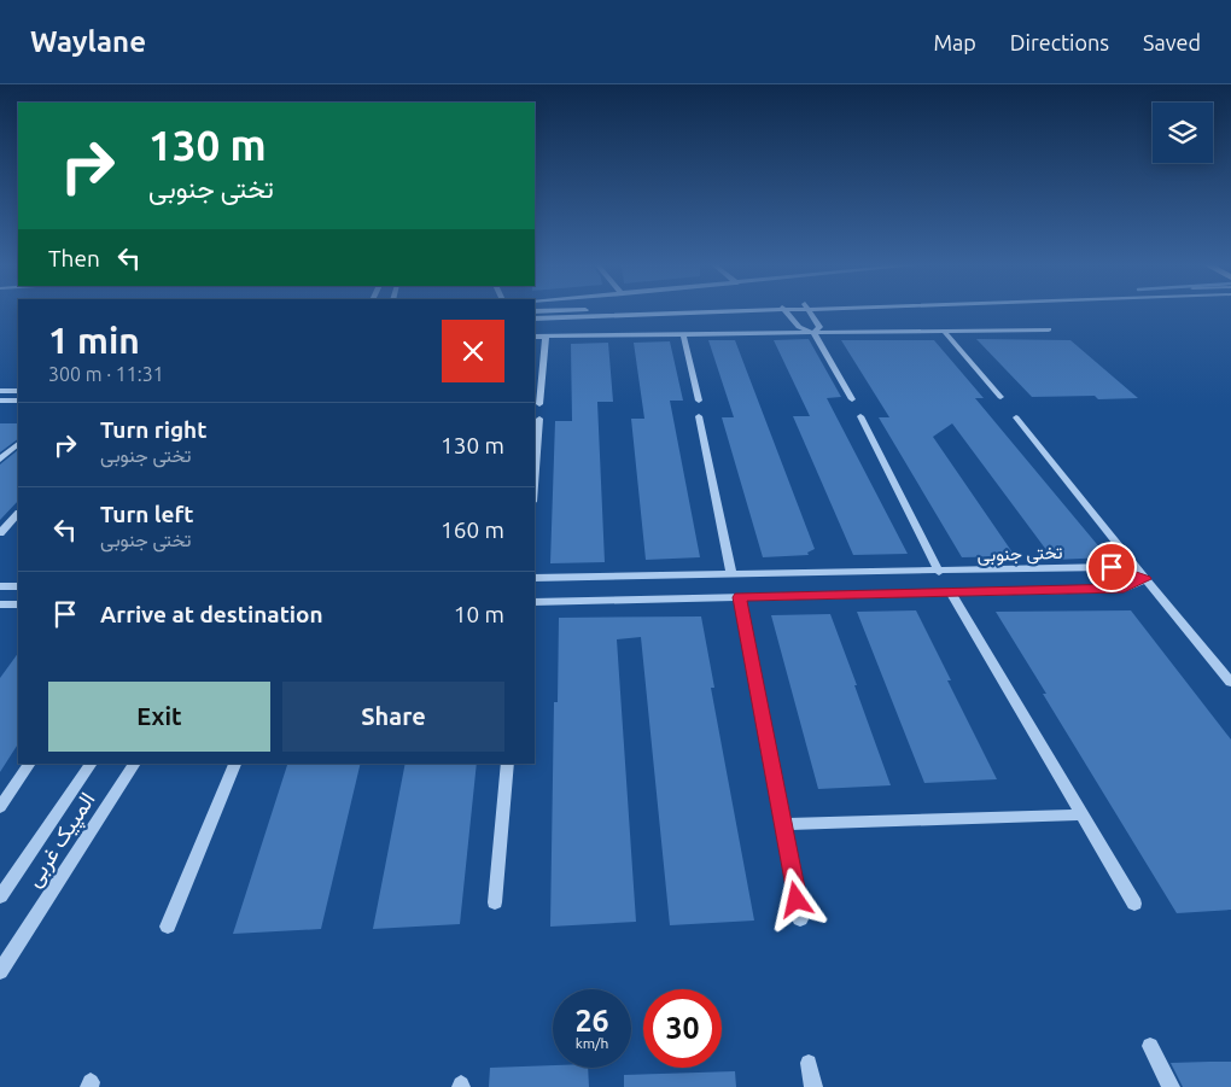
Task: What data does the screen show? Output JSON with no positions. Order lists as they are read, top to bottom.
{
  "streets": {
    "street": ["تختی جنوبی", "المپیک غربی"]
  },
  "page": {
    "header": "Waylane",
    "nav": ["Map", "Directions", "Saved"],
    "turn": ["130 m", "تختی جنوبی"],
    "then": "Then",
    "heading": ["1 min", "300 m · 11:31"],
    "list": [
      {
        "name": "Turn right",
        "note": "تختی جنوبی",
        "value": "130 m"
      },
      {
        "name": "Turn left",
        "note": "تختی جنوبی",
        "value": "160 m"
      },
      {
        "name": "Arrive at destination",
        "value": "10 m"
      }
    ],
    "buttons": ["Exit", "Share"],
    "speed": "26 km/h",
    "limit": "30"
  }
}
